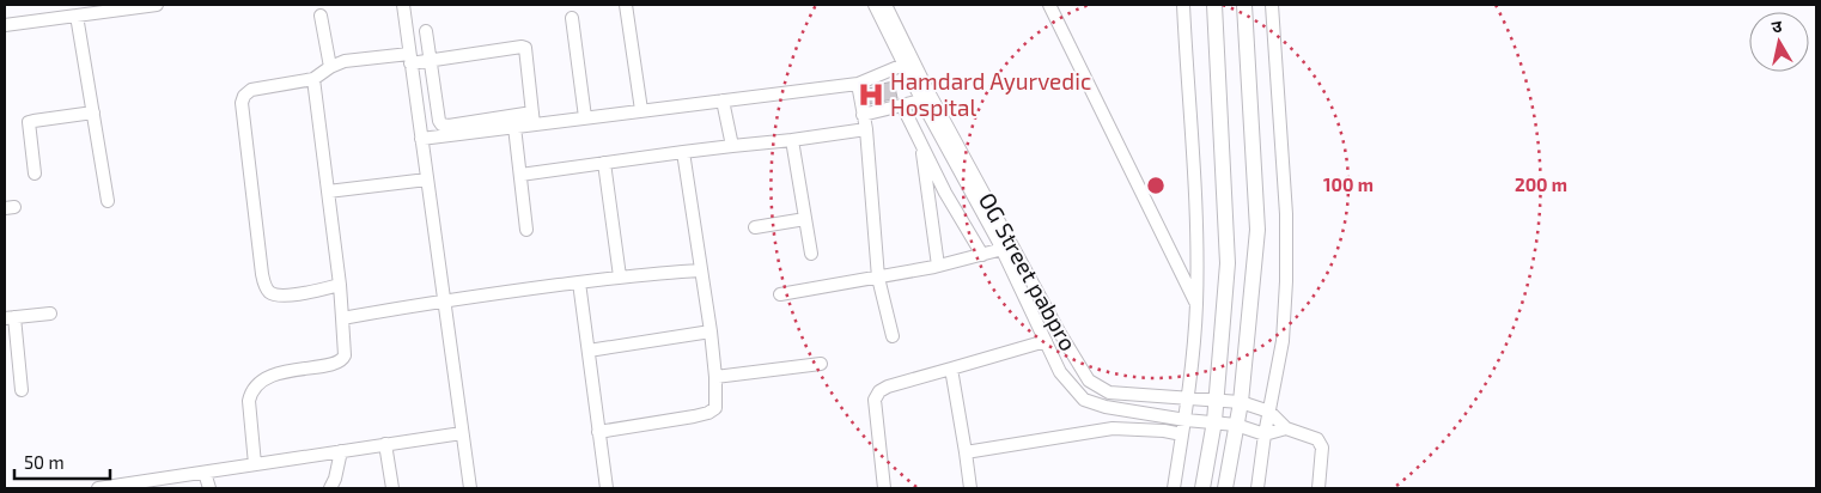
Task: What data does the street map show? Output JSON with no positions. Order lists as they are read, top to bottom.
{
  "streets": {
    "street": ["OG Street pabpro"]
  },
  "places": {
    "hospital": ["Hamdard Ayurvedic Hospital"]
  },
  "scale_bar": "50 m",
  "north": "top",
  "rings": ["100 m", "200 m"]
}
